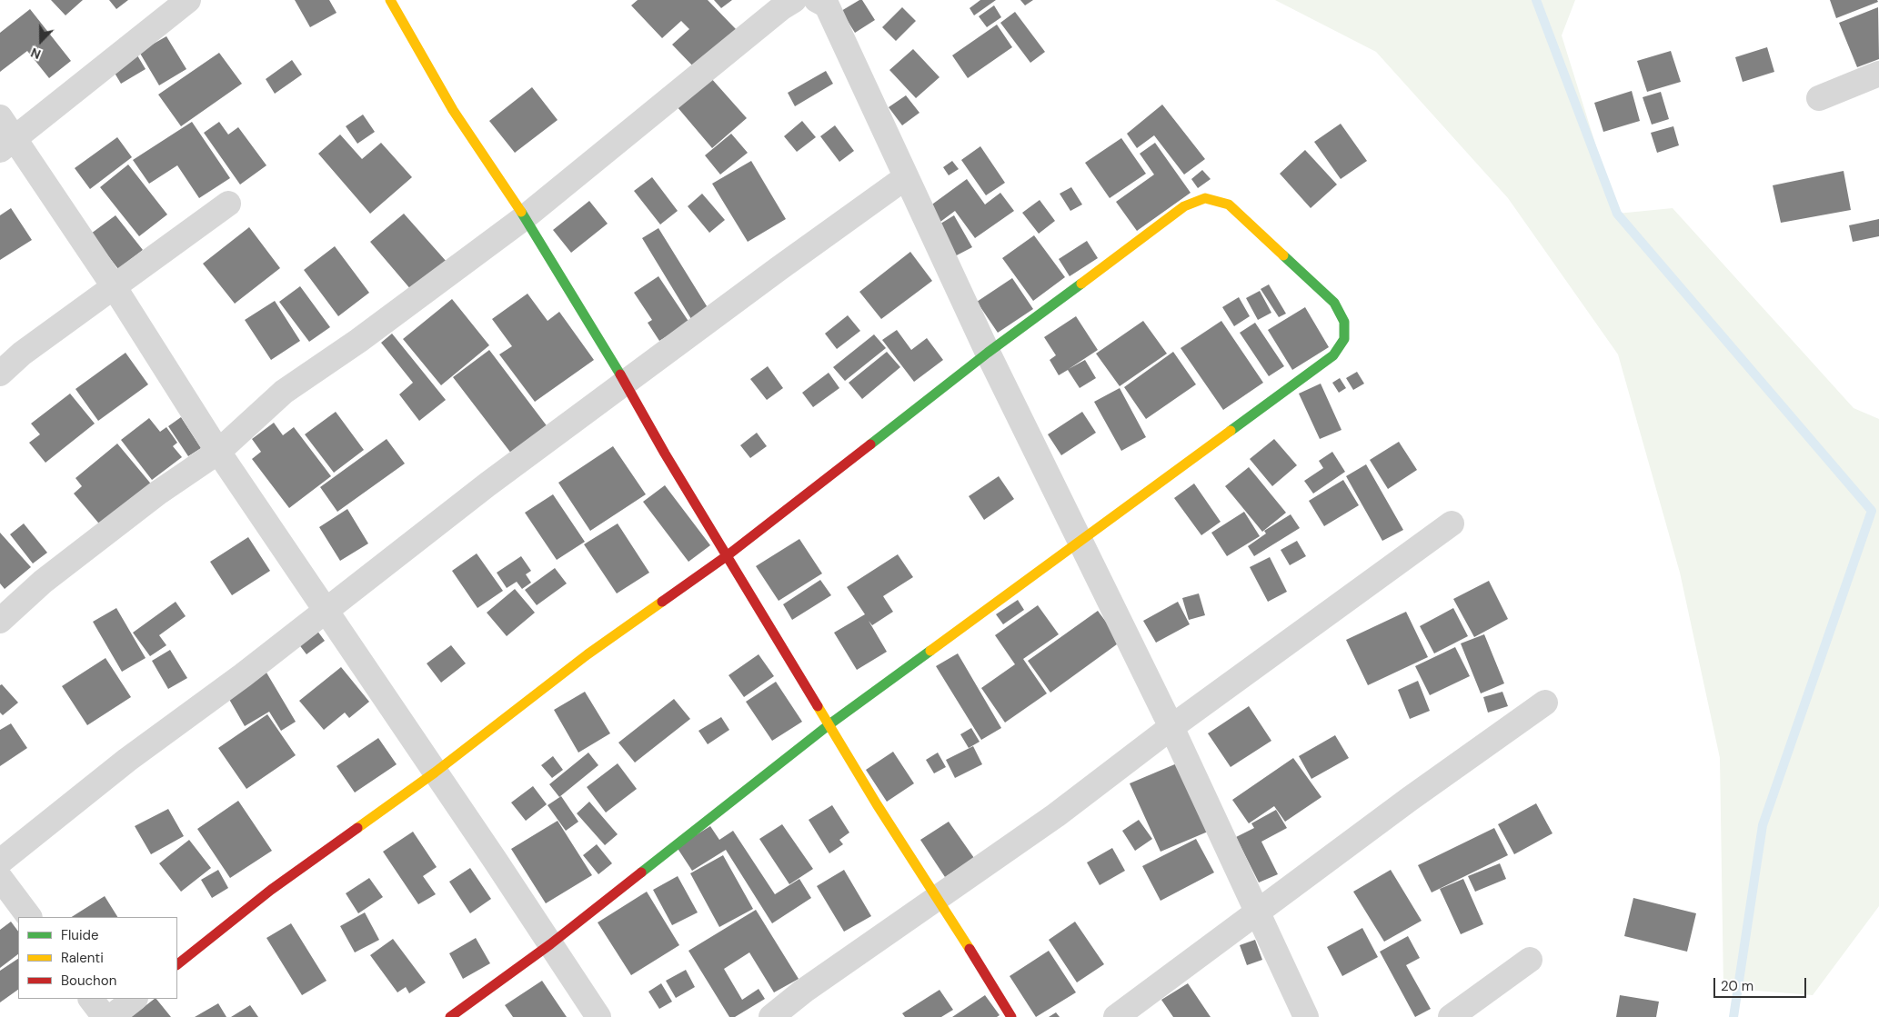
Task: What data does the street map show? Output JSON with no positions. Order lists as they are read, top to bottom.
{
  "legend": ["Fluide", "Ralenti", "Bouchon"],
  "scale_bar": "20 m",
  "north": "bottom"
}
